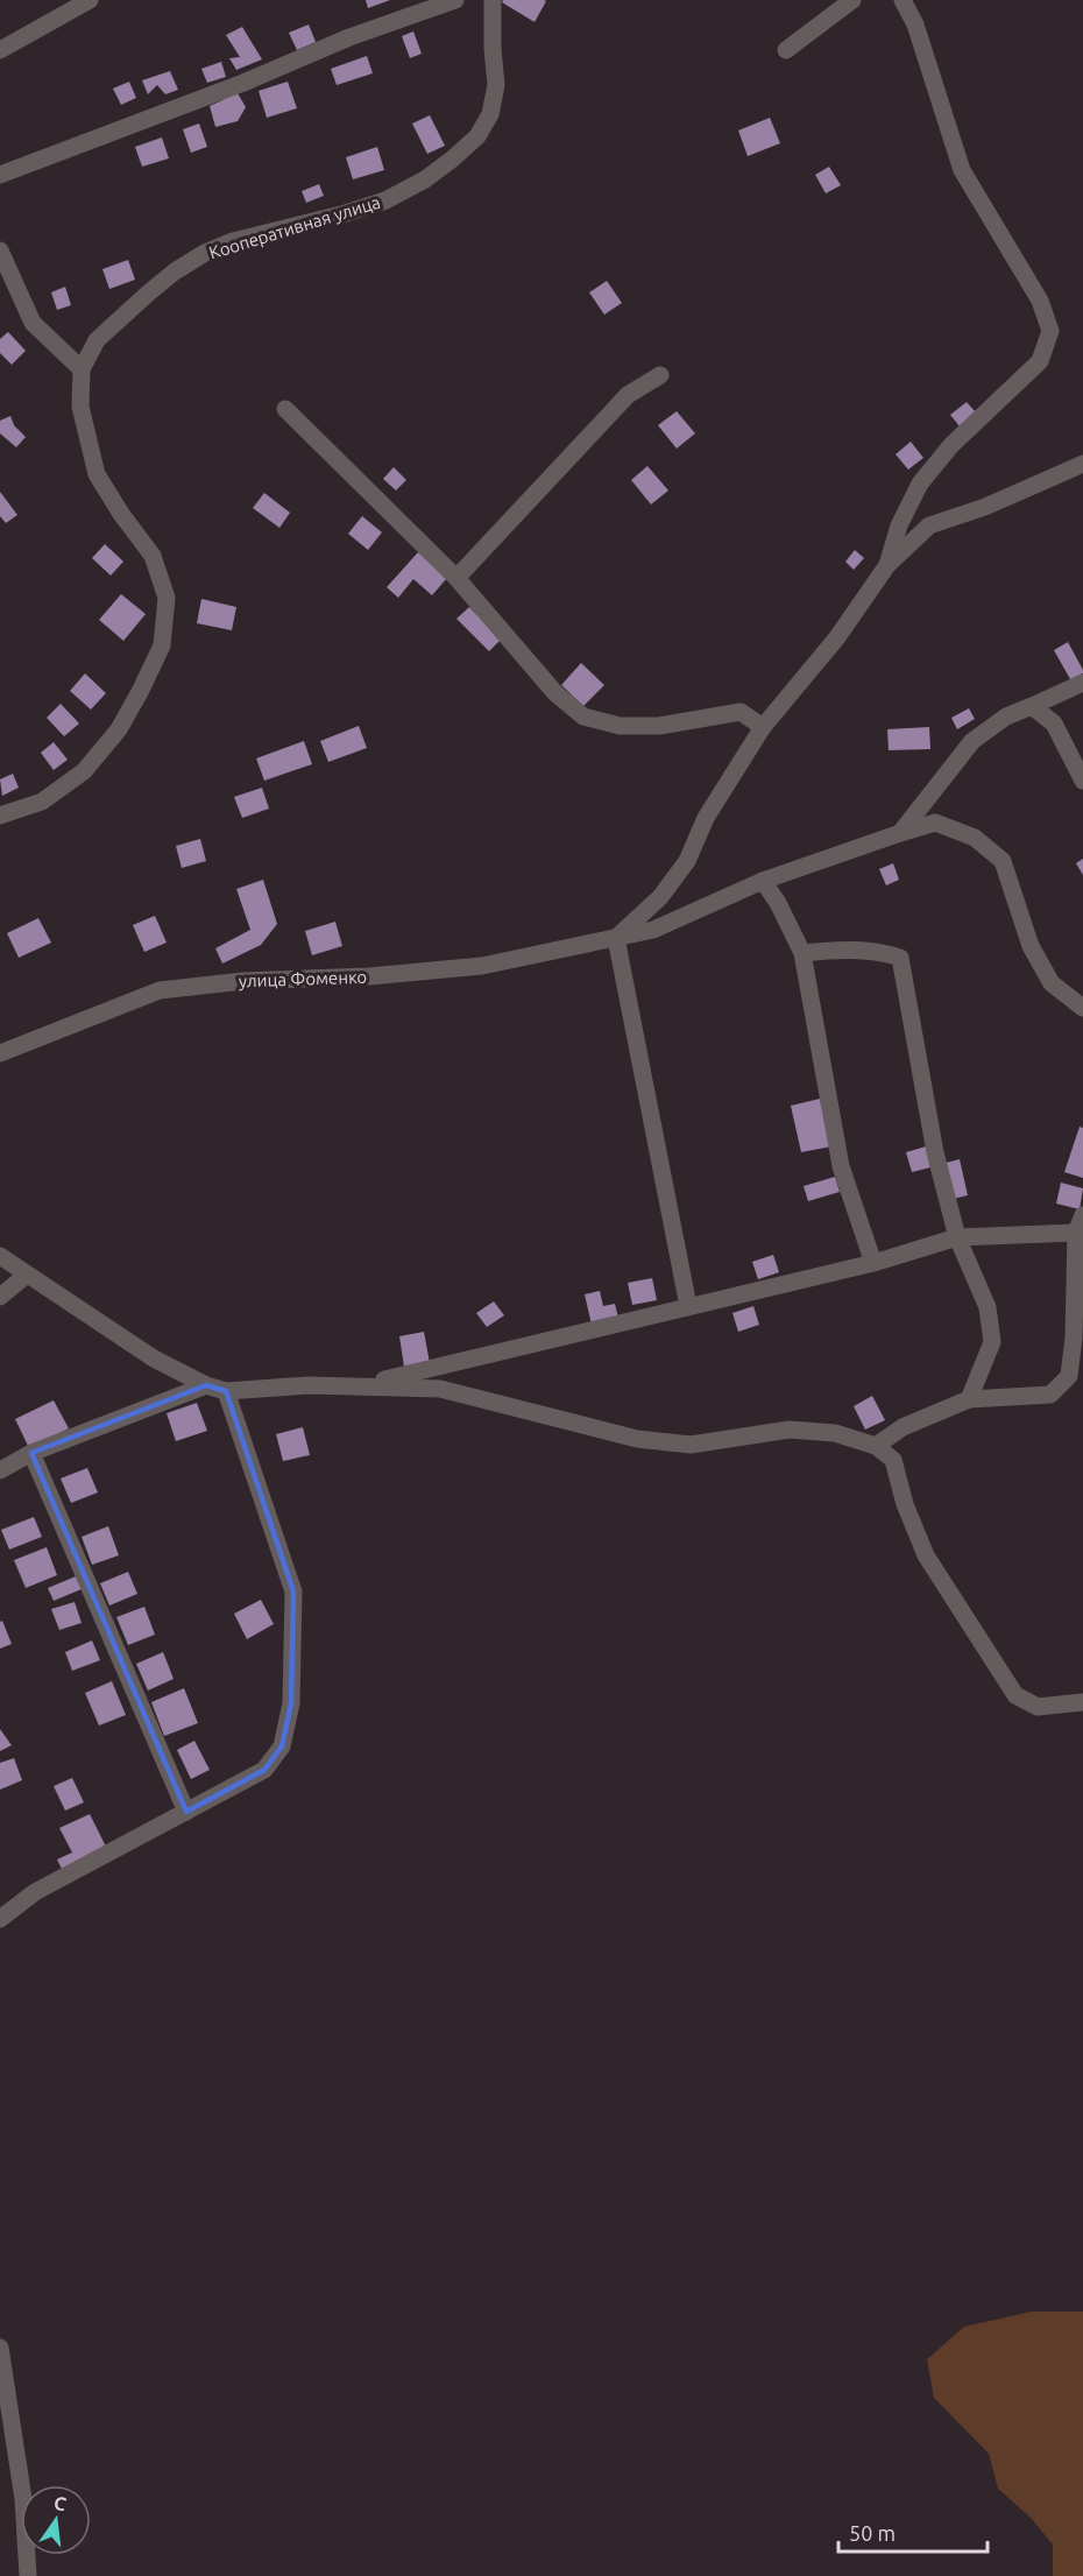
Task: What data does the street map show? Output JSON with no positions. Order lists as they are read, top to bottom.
{
  "streets": {
    "street": ["Кооперативная улица", "улица Фоменко"]
  },
  "scale_bar": "50 m",
  "north": "top"
}
